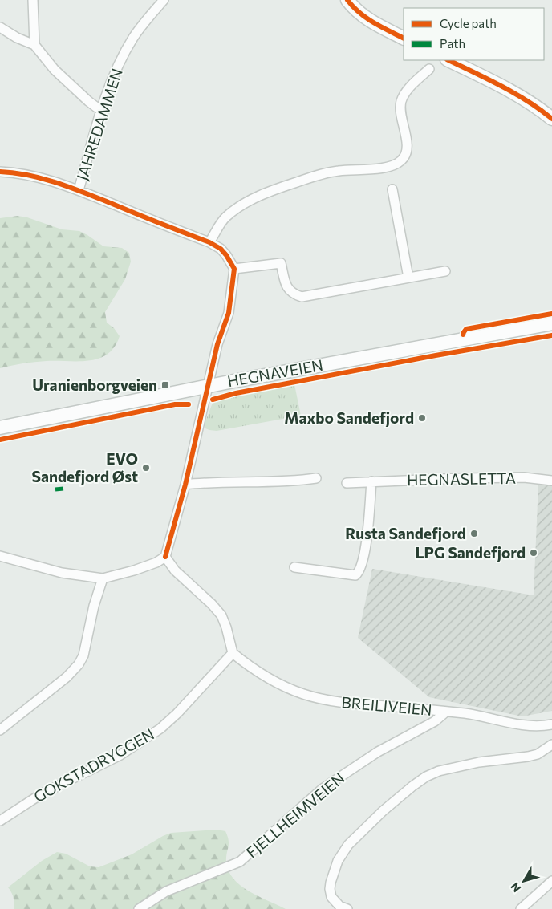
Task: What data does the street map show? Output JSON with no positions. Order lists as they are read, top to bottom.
{
  "streets": {
    "main road": ["HEGNAVEIEN"],
    "street": [
      "JAHREDAMMEN",
      "HEGNASLETTA",
      "BREILIVEIEN",
      "GOKSTADRYGGEN",
      "FJELLHEIMVEIEN"
    ]
  },
  "crossings": [
    ["BREILIVEIEN", "GOKSTADRYGGEN"],
    ["BREILIVEIEN", "FJELLHEIMVEIEN"]
  ],
  "places": {
    "transit": ["Uranienborgveien"],
    "other": [
      "Maxbo Sandefjord",
      "EVO Sandefjord Øst",
      "Rusta Sandefjord",
      "LPG Sandefjord"
    ]
  },
  "legend": ["Cycle path", "Path"],
  "north": "bottom left"
}
